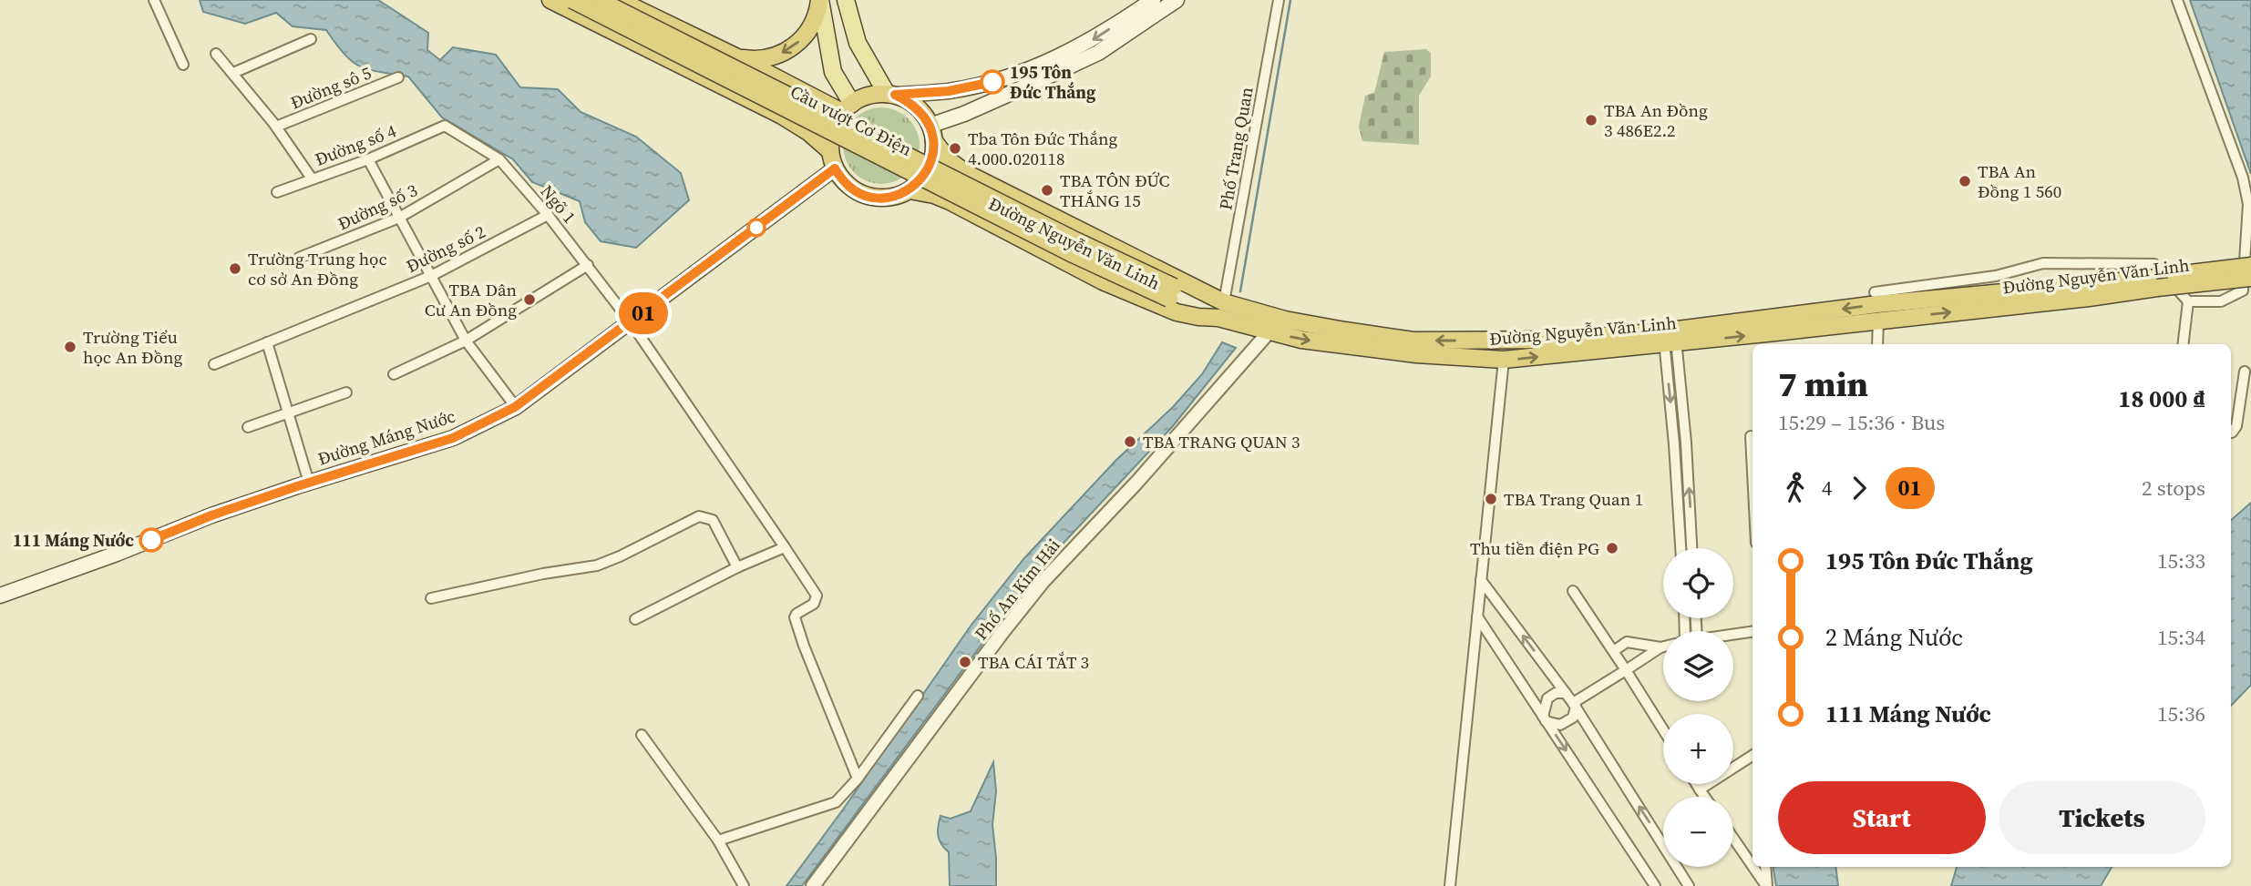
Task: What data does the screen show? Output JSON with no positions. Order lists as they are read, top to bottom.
{
  "streets": {
    "highway": ["Cầu vượt Cơ Điện", "Đường Nguyễn Văn Linh"],
    "main road": ["Đường Máng Nước"],
    "street": [
      "Đường sô 5",
      "Đường số 4",
      "Phố Trang Quan",
      "Ngõ 1",
      "Đường số 3",
      "Đường số 2",
      "Phố An Kim Hải"
    ]
  },
  "crossings": [
    ["Cầu vượt Cơ Điện", "Phố Trang Quan"],
    ["Cầu vượt Cơ Điện", "Đường Nguyễn Văn Linh"],
    ["Đường số 4", "Ngõ 1"],
    ["Phố Trang Quan", "Đường Nguyễn Văn Linh"],
    ["Ngõ 1", "Đường số 3"],
    ["Ngõ 1", "Đường số 2"],
    ["Ngõ 1", "Đường Máng Nước"],
    ["Đường Nguyễn Văn Linh", "Đường Máng Nước"],
    ["Đường Nguyễn Văn Linh", "Phố An Kim Hải"]
  ],
  "places": [
    "195 Tôn Đức Thắng",
    "TBA An Đồng 3 486E2.2",
    "Tba Tôn Đức Thắng 4.000.020118",
    "TBA An Đồng 1 560",
    "TBA TÔN ĐỨC THẮNG 15",
    "Trường Trung học cơ sở An Đồng",
    "TBA Dân Cư An Đồng",
    "Trường Tiểu học An Đồng",
    "TBA TRANG QUAN 3",
    "TBA Trang Quan 1",
    "111 Máng Nước",
    "Thu tiền điện PG",
    "TBA CÁI TẮT 3"
  ],
  "lines": ["bus line 01"],
  "page": {
    "on_map": "01",
    "heading": ["7 min", "15:29 – 15:36 · Bus", "18 000 ₫"],
    "legs": ["4", "01", "2 stops"],
    "list": [
      {
        "name": "195 Tôn Đức Thắng",
        "value": "15:33"
      },
      {
        "name": "2 Máng Nước",
        "value": "15:34"
      },
      {
        "name": "111 Máng Nước",
        "value": "15:36"
      }
    ],
    "map_buttons": ["+", "−"],
    "buttons": ["Start", "Tickets"]
  }
}
